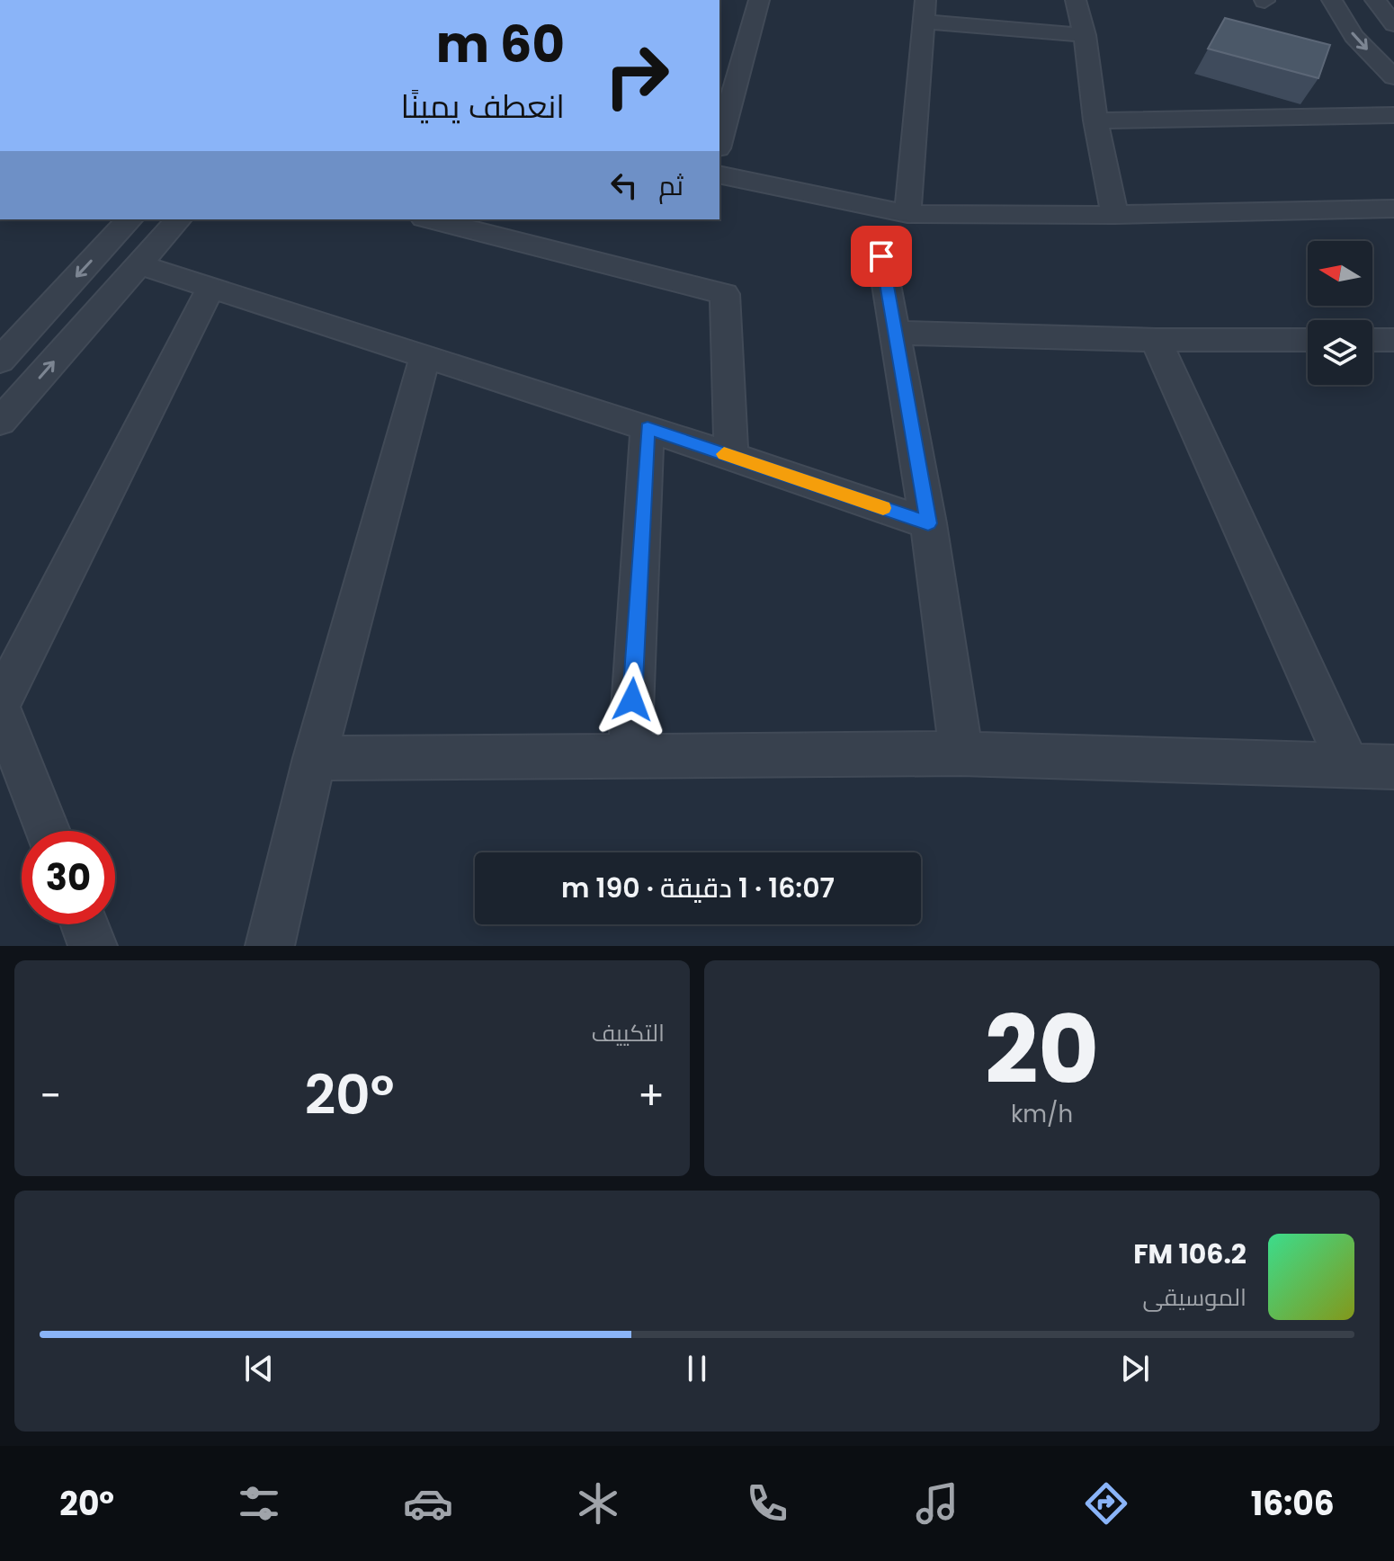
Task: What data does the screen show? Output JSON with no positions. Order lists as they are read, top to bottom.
{
  "north": "left",
  "page": {
    "turn": ["60 m", "انعطف يمينًا"],
    "then": "ثم",
    "limit": "30",
    "trip": "16:07 · 1 دقيقة · 190 m",
    "tile": [
      ["20", "km/h"],
      "التكييف"
    ],
    "heat": ["−", "20°", "+"],
    "song": ["106.2 FM", "الموسيقى"],
    "tabs": ["16:06", "20°"]
  }
}
